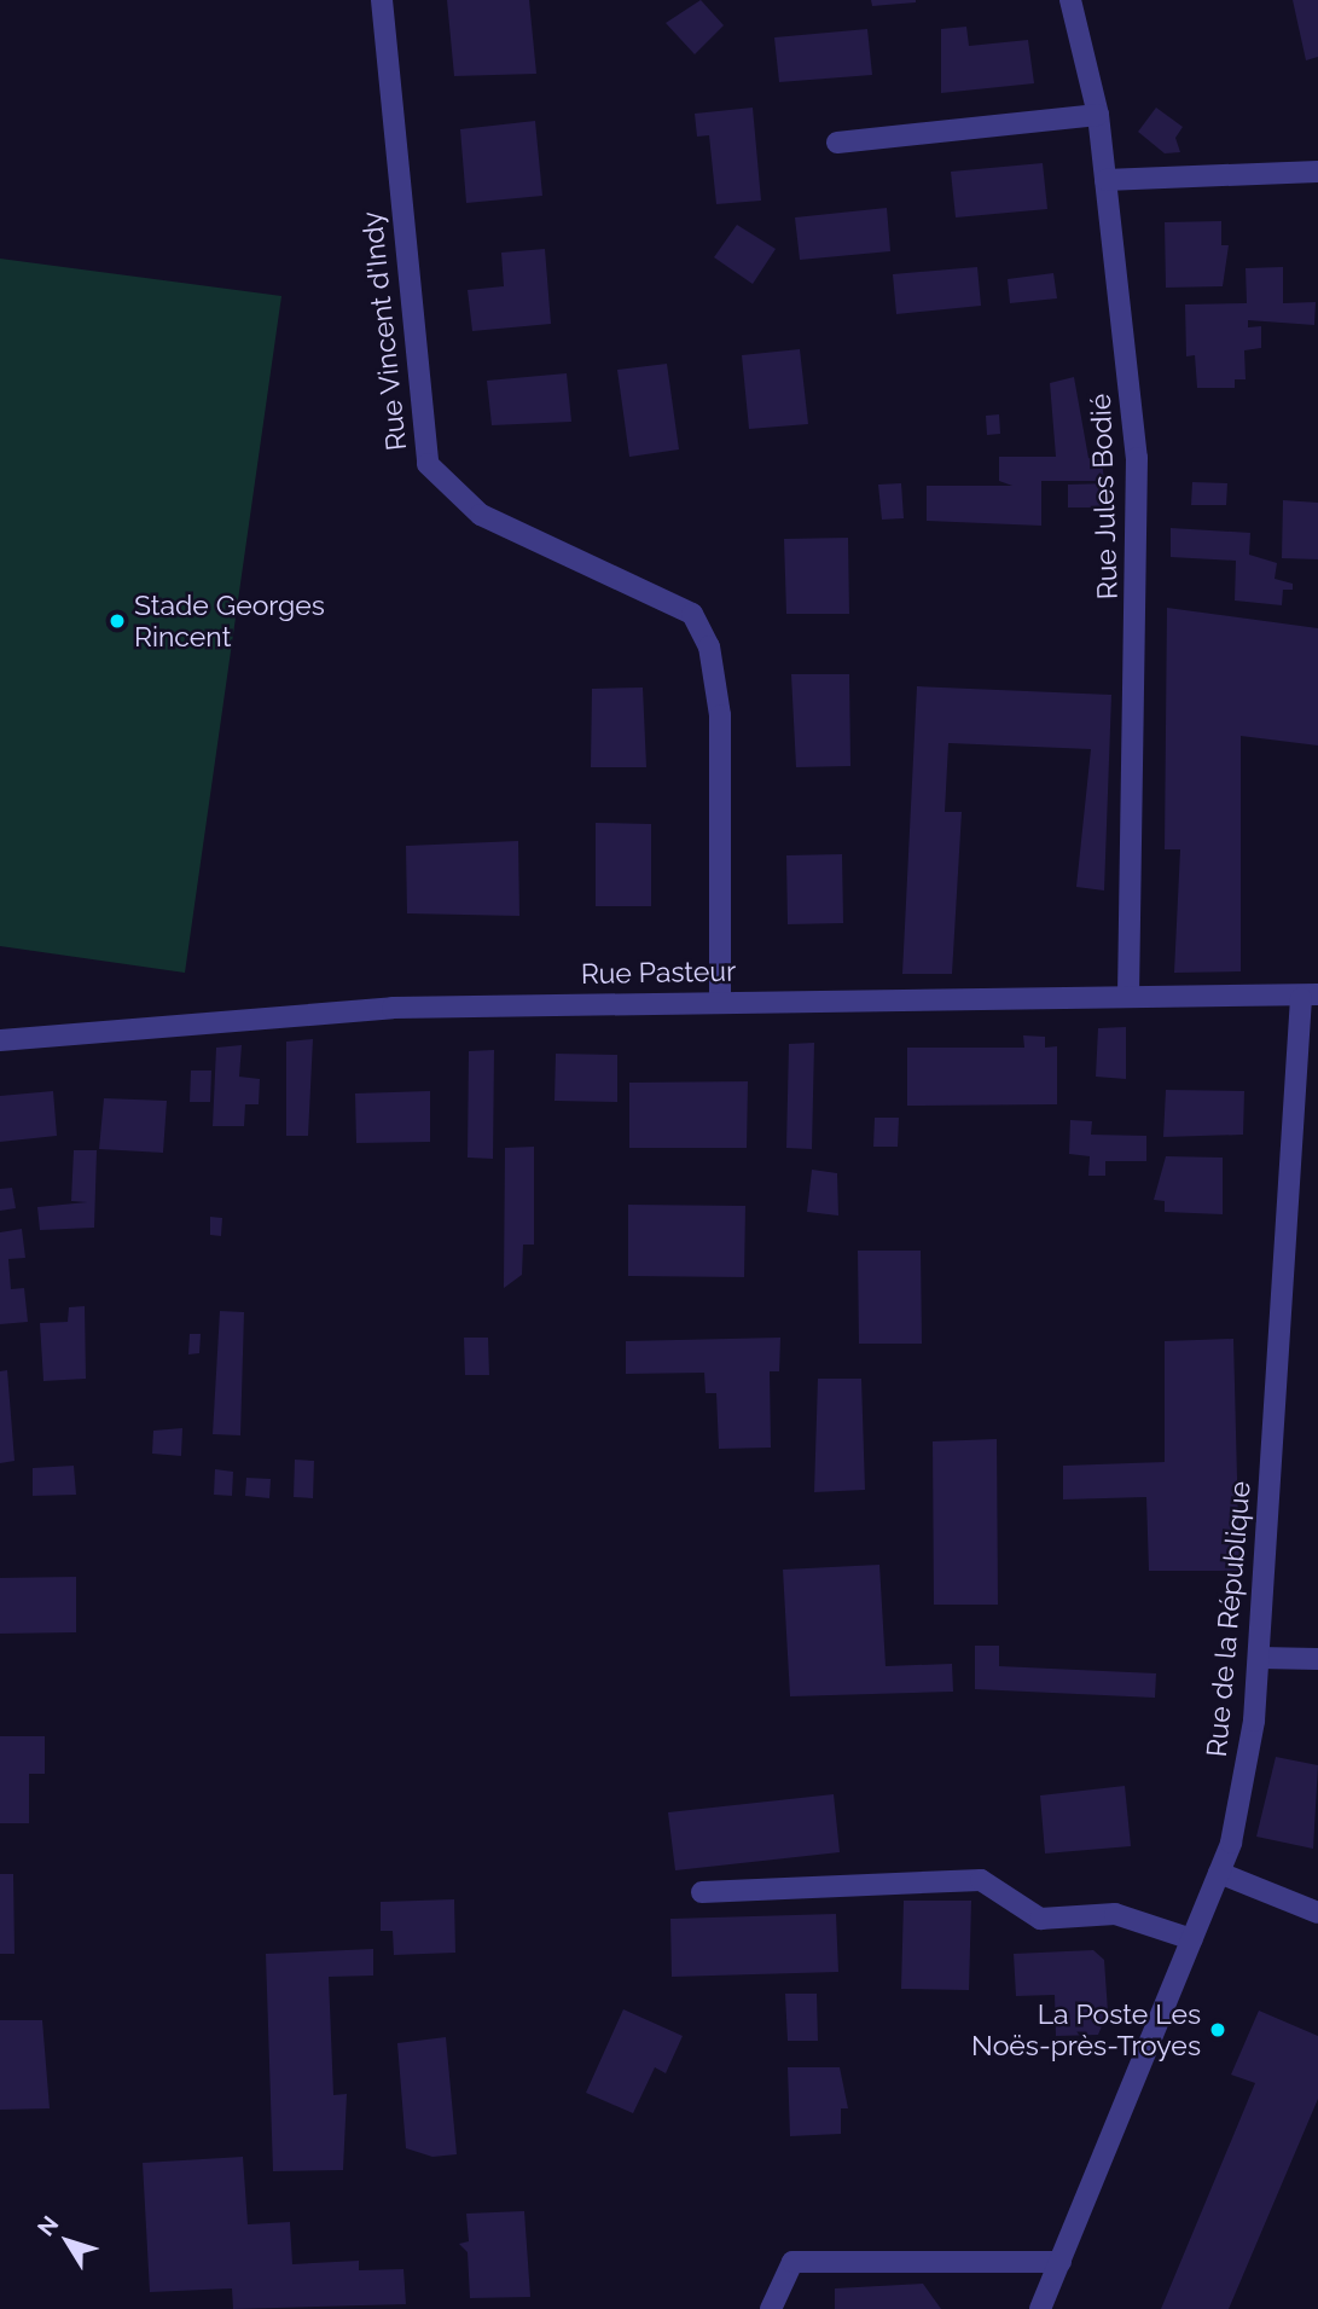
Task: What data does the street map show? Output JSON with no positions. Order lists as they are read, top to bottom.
{
  "streets": {
    "street": [
      "Rue Vincent d'Indy",
      "Rue Jules Bodié",
      "Rue Pasteur",
      "Rue de la République"
    ]
  },
  "crossings": [
    ["Rue Vincent d'Indy", "Rue Pasteur"],
    ["Rue Jules Bodié", "Rue Pasteur"],
    ["Rue Pasteur", "Rue de la République"]
  ],
  "places": ["Stade Georges Rincent", "La Poste Les Noës-près-Troyes"],
  "north": "top left"
}
